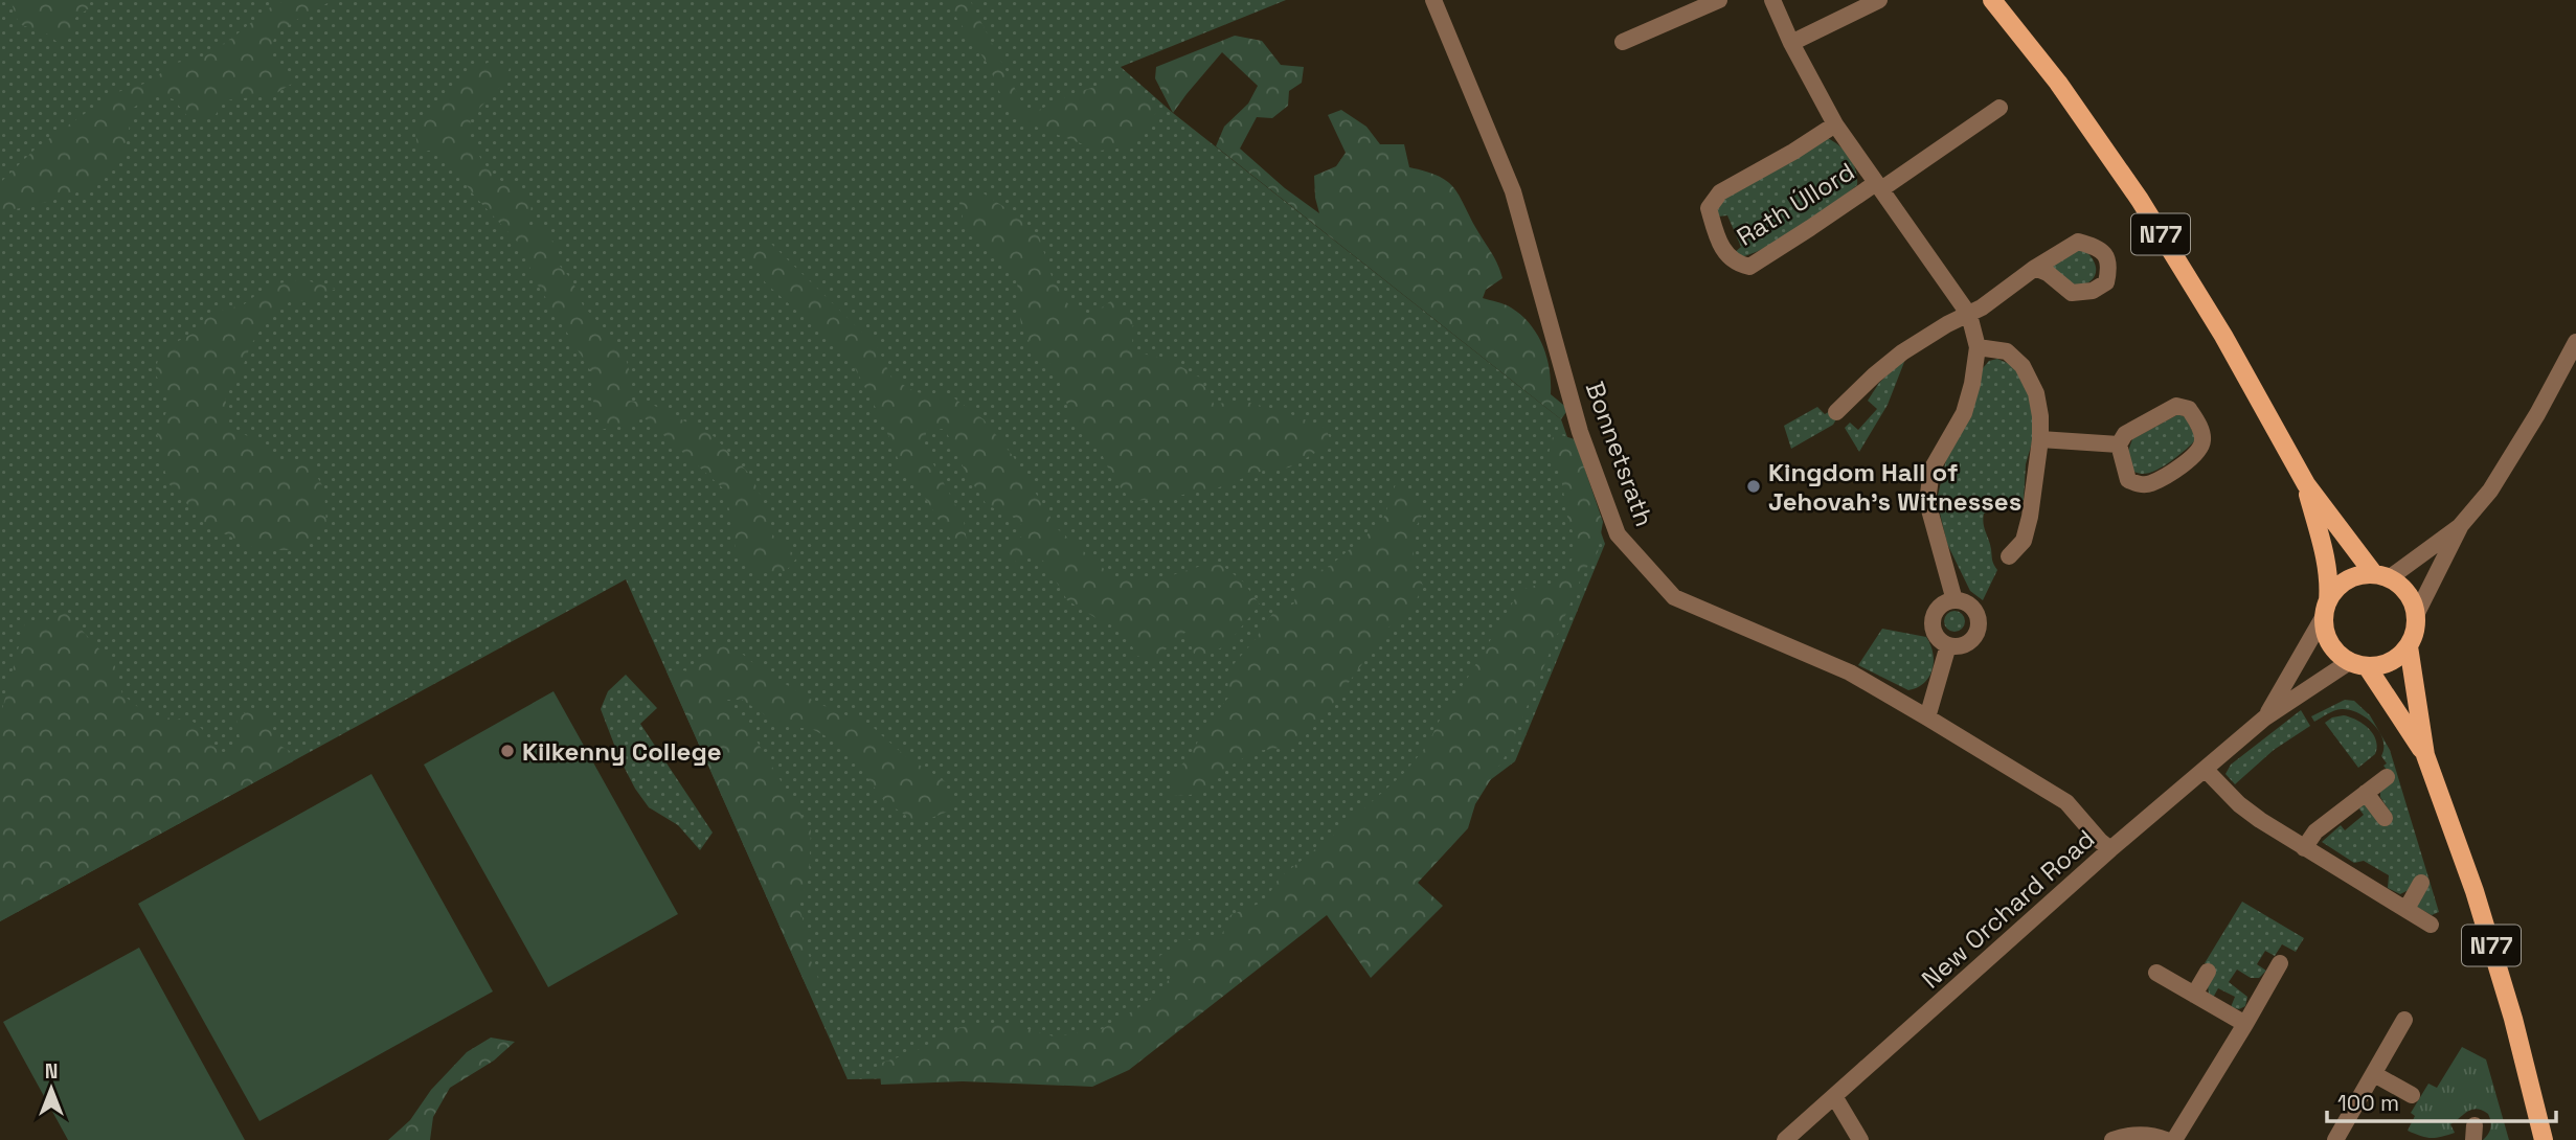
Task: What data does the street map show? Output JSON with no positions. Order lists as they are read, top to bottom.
{
  "streets": {
    "main road": ["N77"],
    "street": ["Rath Úllord", "Bonnetsrath", "New Orchard Road"]
  },
  "crossings": [
    ["N77", "New Orchard Road"],
    ["Bonnetsrath", "New Orchard Road"]
  ],
  "places": ["Kingdom Hall of Jehovah's Witnesses", "Kilkenny College"],
  "scale_bar": "100 m",
  "north": "top"
}
